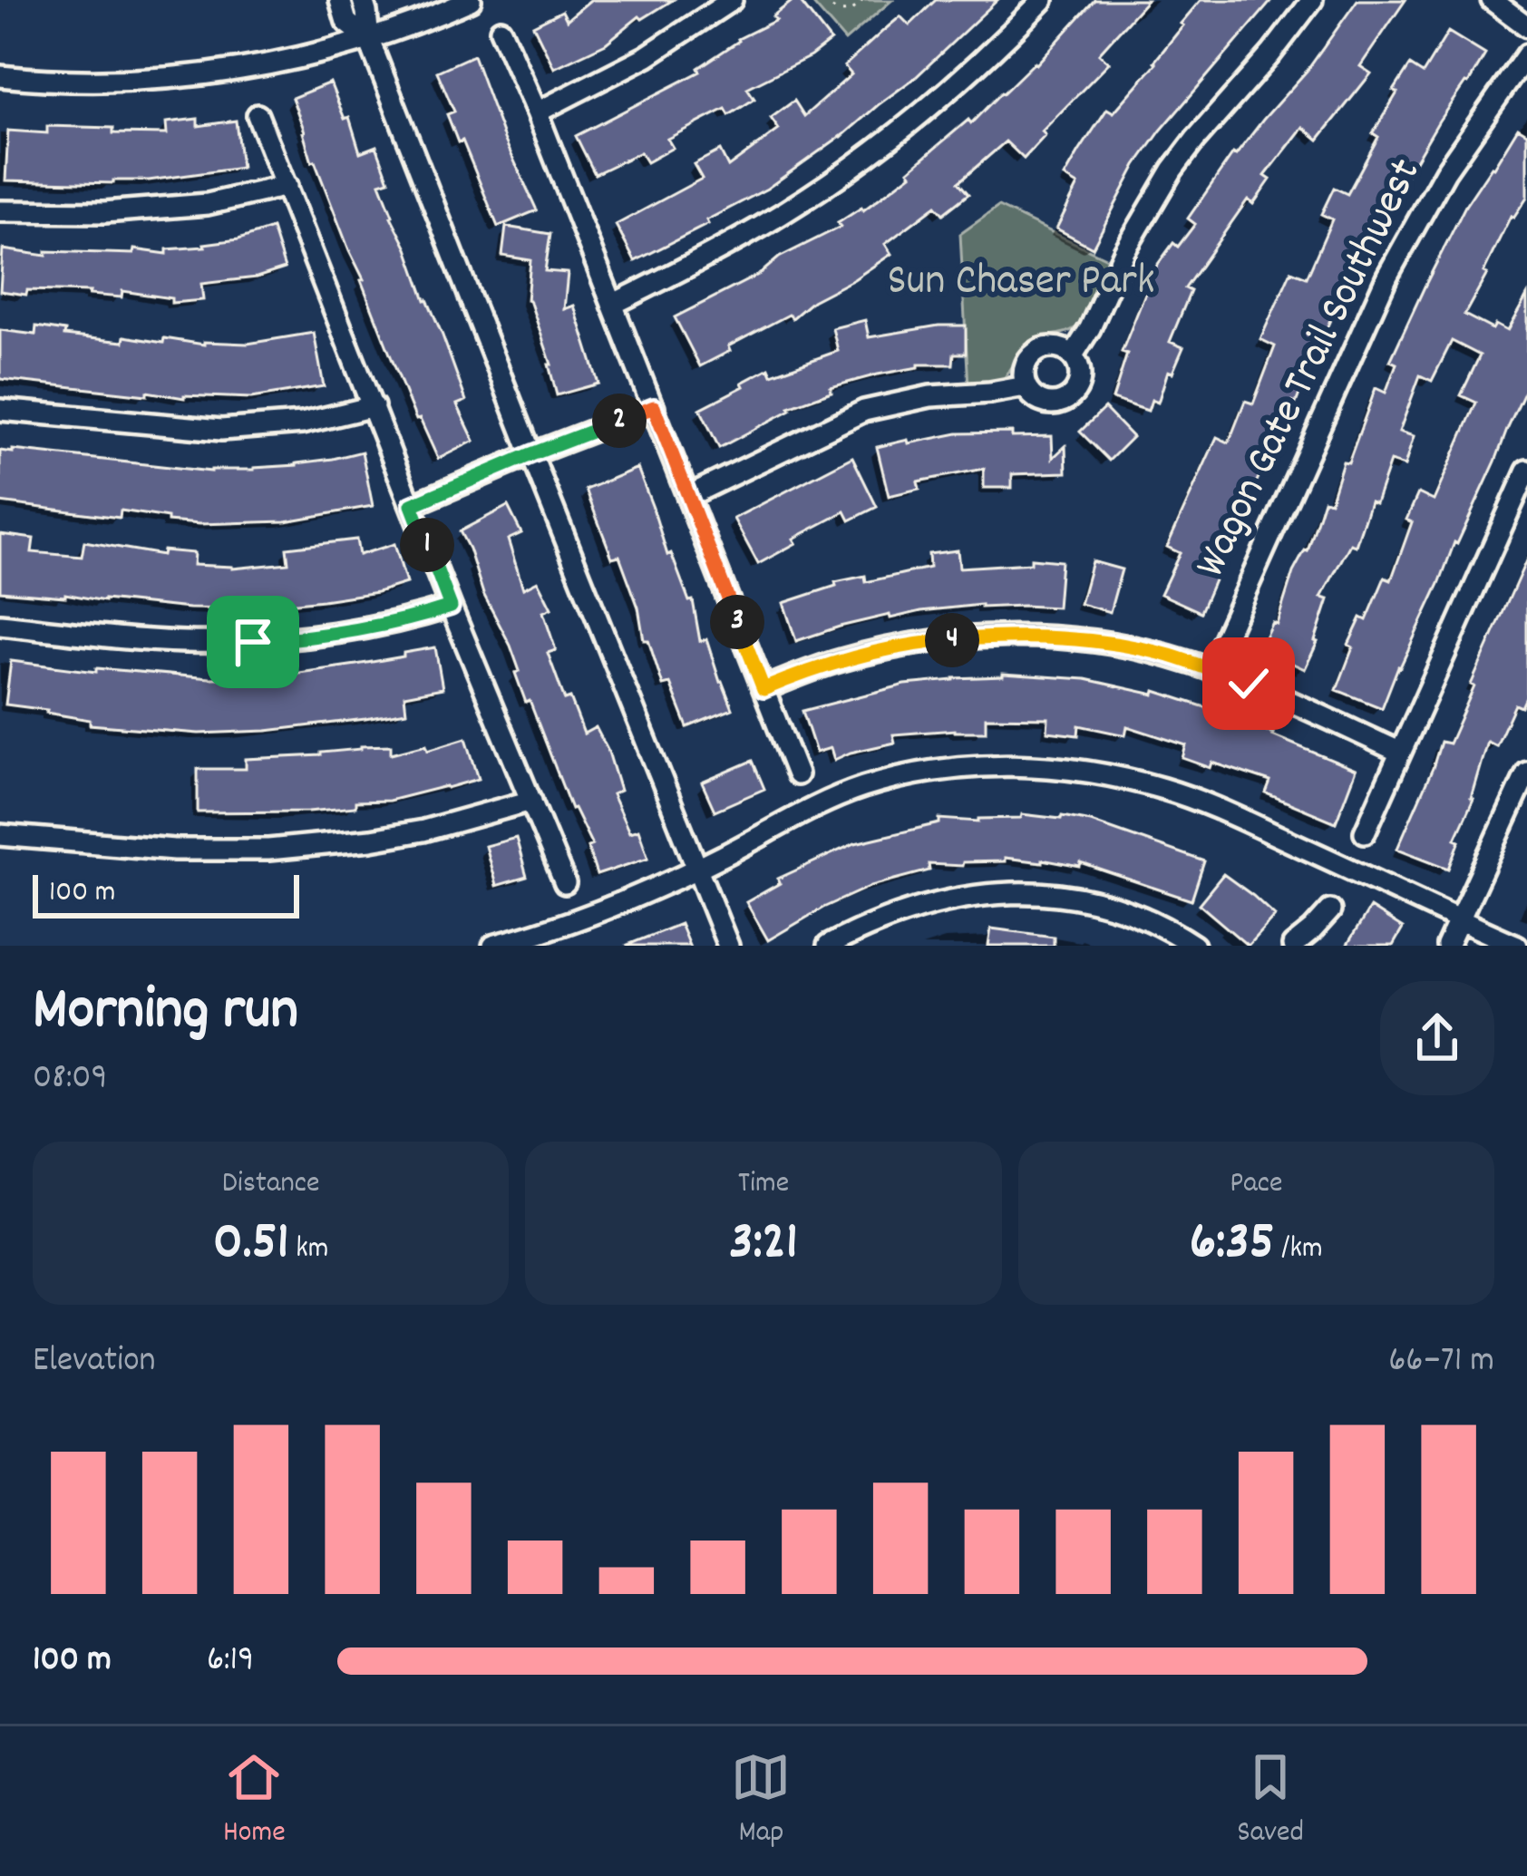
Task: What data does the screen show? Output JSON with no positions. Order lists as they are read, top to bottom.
{
  "streets": {
    "street": ["Wagon Gate Trail Southwest"]
  },
  "parks": ["Sun Chaser Park"],
  "scale_bar": "100 m",
  "page": {
    "pins": [
      "2",
      "1",
      "3",
      "4"
    ],
    "scale": "100 m",
    "heading": ["Morning run", "08:09"],
    "stats": [
      ["Distance", "0.51 km"],
      ["Time", "3:21"],
      ["Pace", "6:35 /km"]
    ],
    "chart": ["Elevation", "66–71 m"],
    "list": [
      {
        "name": "100 m",
        "note": "6:19"
      }
    ],
    "tabs": ["Home", "Map", "Saved"]
  }
}
